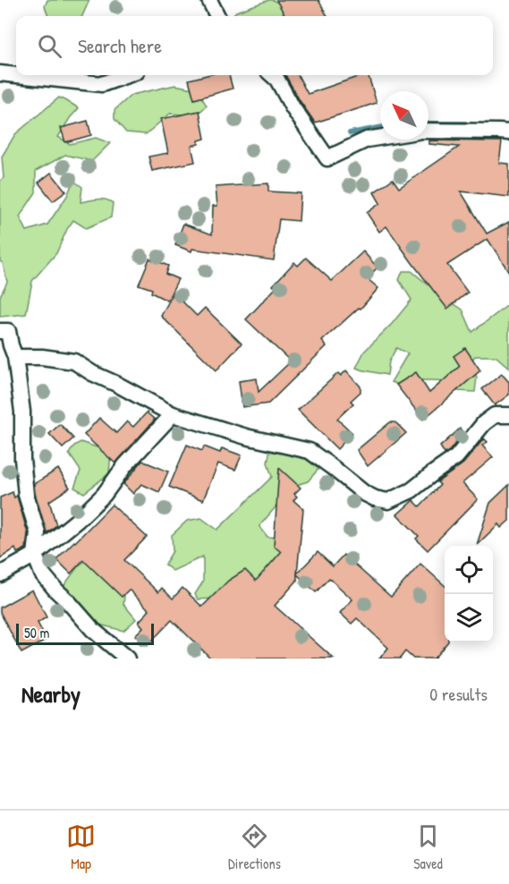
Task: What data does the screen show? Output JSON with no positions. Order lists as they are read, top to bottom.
{
  "scale_bar": "50 m",
  "north": "top left",
  "page": {
    "search": "Search here",
    "scale": "50 m",
    "heading": ["Nearby", "0 results"],
    "nav": ["Map", "Directions", "Saved"]
  }
}
